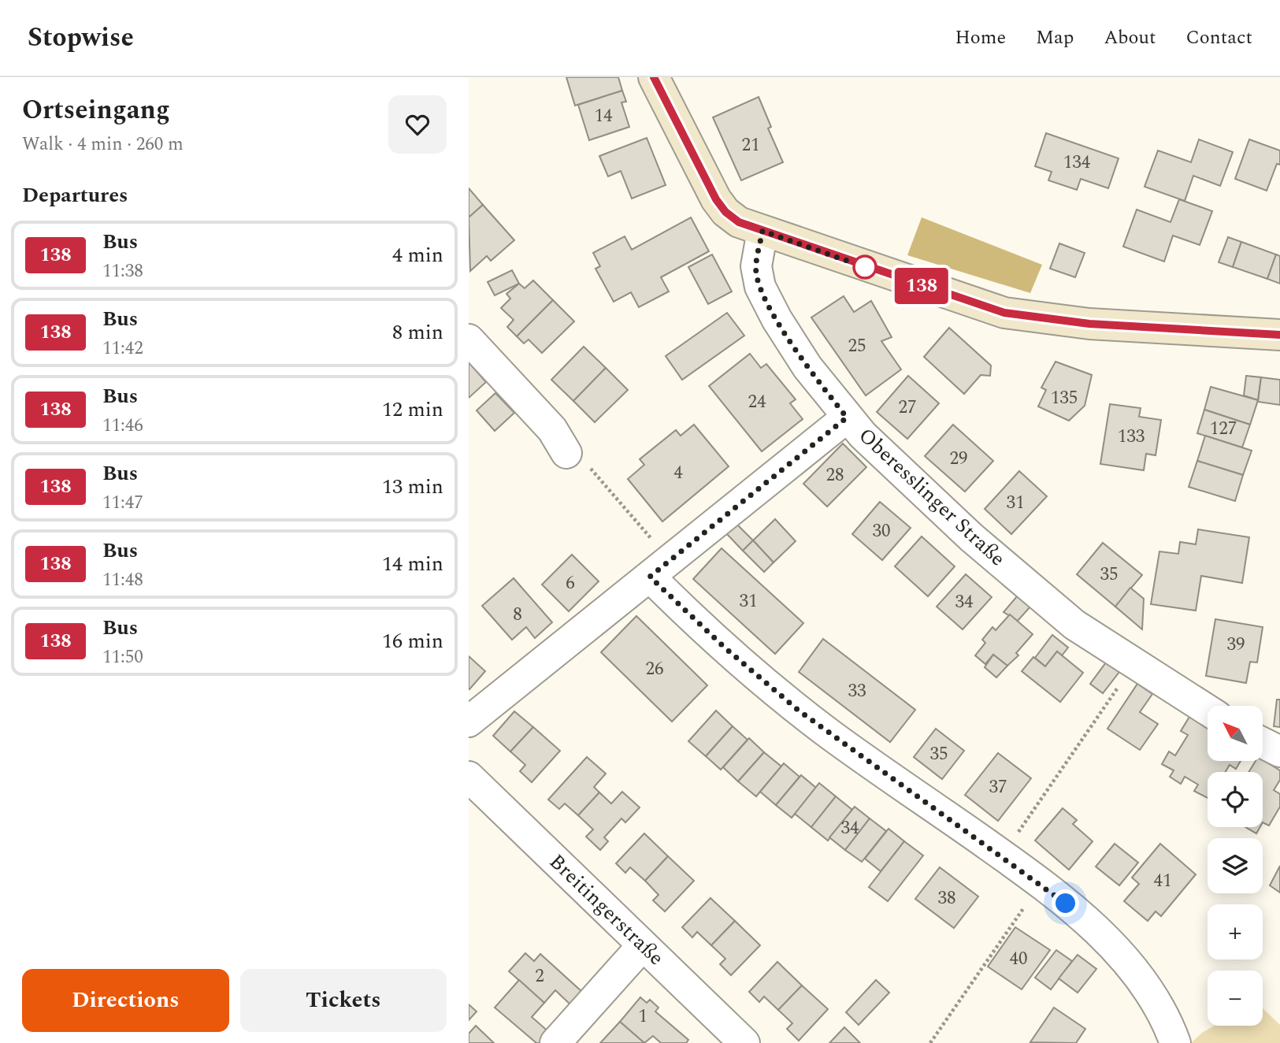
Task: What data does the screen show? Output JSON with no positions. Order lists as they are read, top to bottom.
{
  "streets": {
    "street": ["Oberesslinger Straße", "Breitingerstraße"]
  },
  "lines": ["bus line 138"],
  "house_numbers": [
    "14",
    "21",
    "134",
    "25",
    "135",
    "24",
    "27",
    "127",
    "133",
    "29",
    "4",
    "28",
    "31",
    "30",
    "35",
    "6",
    "31",
    "34",
    "8",
    "39",
    "26",
    "33",
    "35",
    "37",
    "34",
    "41",
    "38",
    "40",
    "2",
    "1"
  ],
  "north": "top left",
  "page": {
    "header": "Stopwise",
    "nav": [
      "Home",
      "Map",
      "About",
      "Contact"
    ],
    "heading": [
      ["Ortseingang", "Walk · 4 min · 260 m"],
      "Departures"
    ],
    "on_map": "138",
    "list": [
      {
        "mark": "138",
        "name": "Bus",
        "note": "11:38",
        "value": "4 min"
      },
      {
        "mark": "138",
        "name": "Bus",
        "note": "11:42",
        "value": "8 min"
      },
      {
        "mark": "138",
        "name": "Bus",
        "note": "11:46",
        "value": "12 min"
      },
      {
        "mark": "138",
        "name": "Bus",
        "note": "11:47",
        "value": "13 min"
      },
      {
        "mark": "138",
        "name": "Bus",
        "note": "11:48",
        "value": "14 min"
      },
      {
        "mark": "138",
        "name": "Bus",
        "note": "11:50",
        "value": "16 min"
      }
    ],
    "map_buttons": ["+", "−"],
    "buttons": ["Directions", "Tickets"]
  }
}
